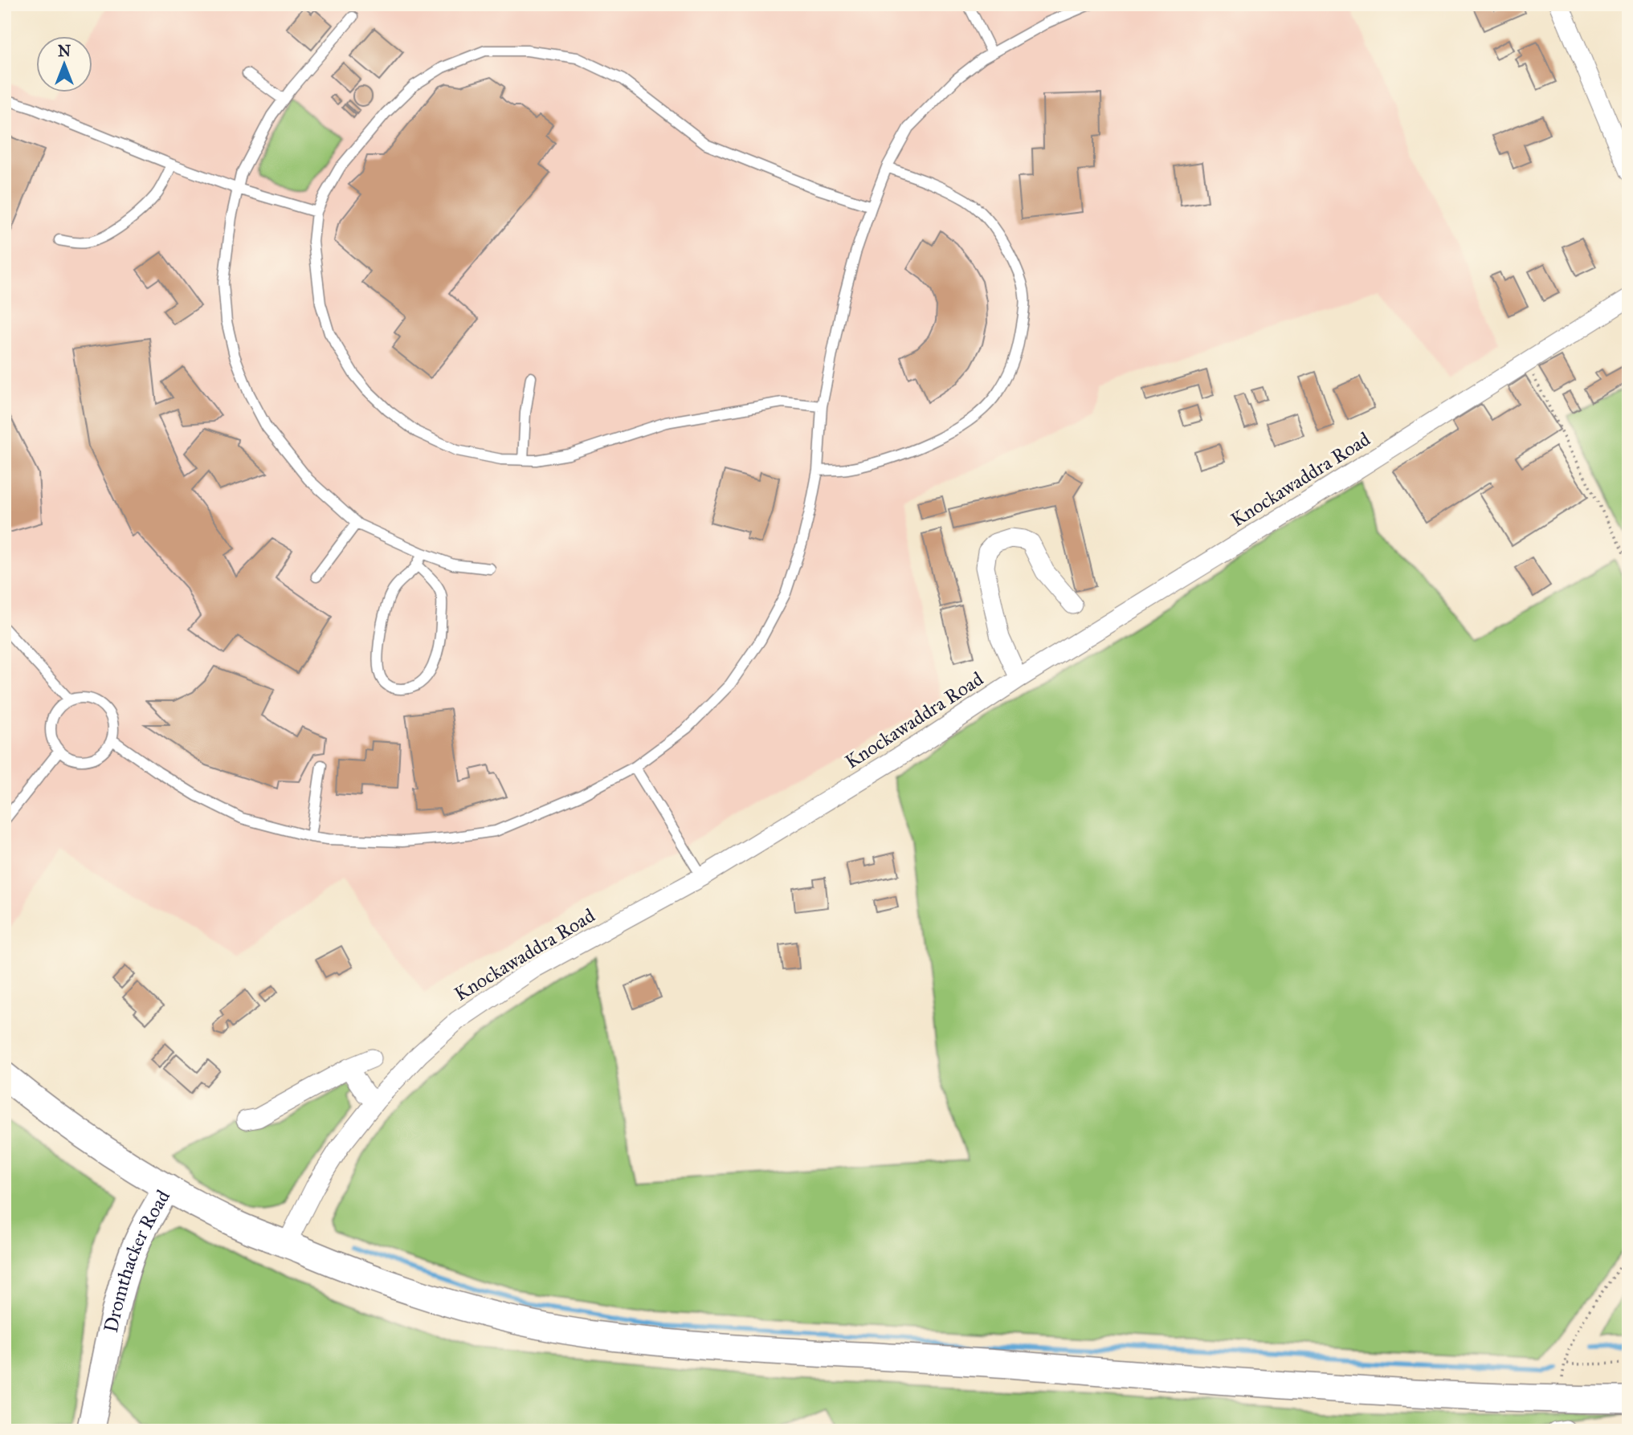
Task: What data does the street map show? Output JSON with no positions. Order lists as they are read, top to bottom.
{
  "streets": {
    "street": ["Knockawaddra Road", "Dromthacker Road"]
  },
  "north": "top"
}
